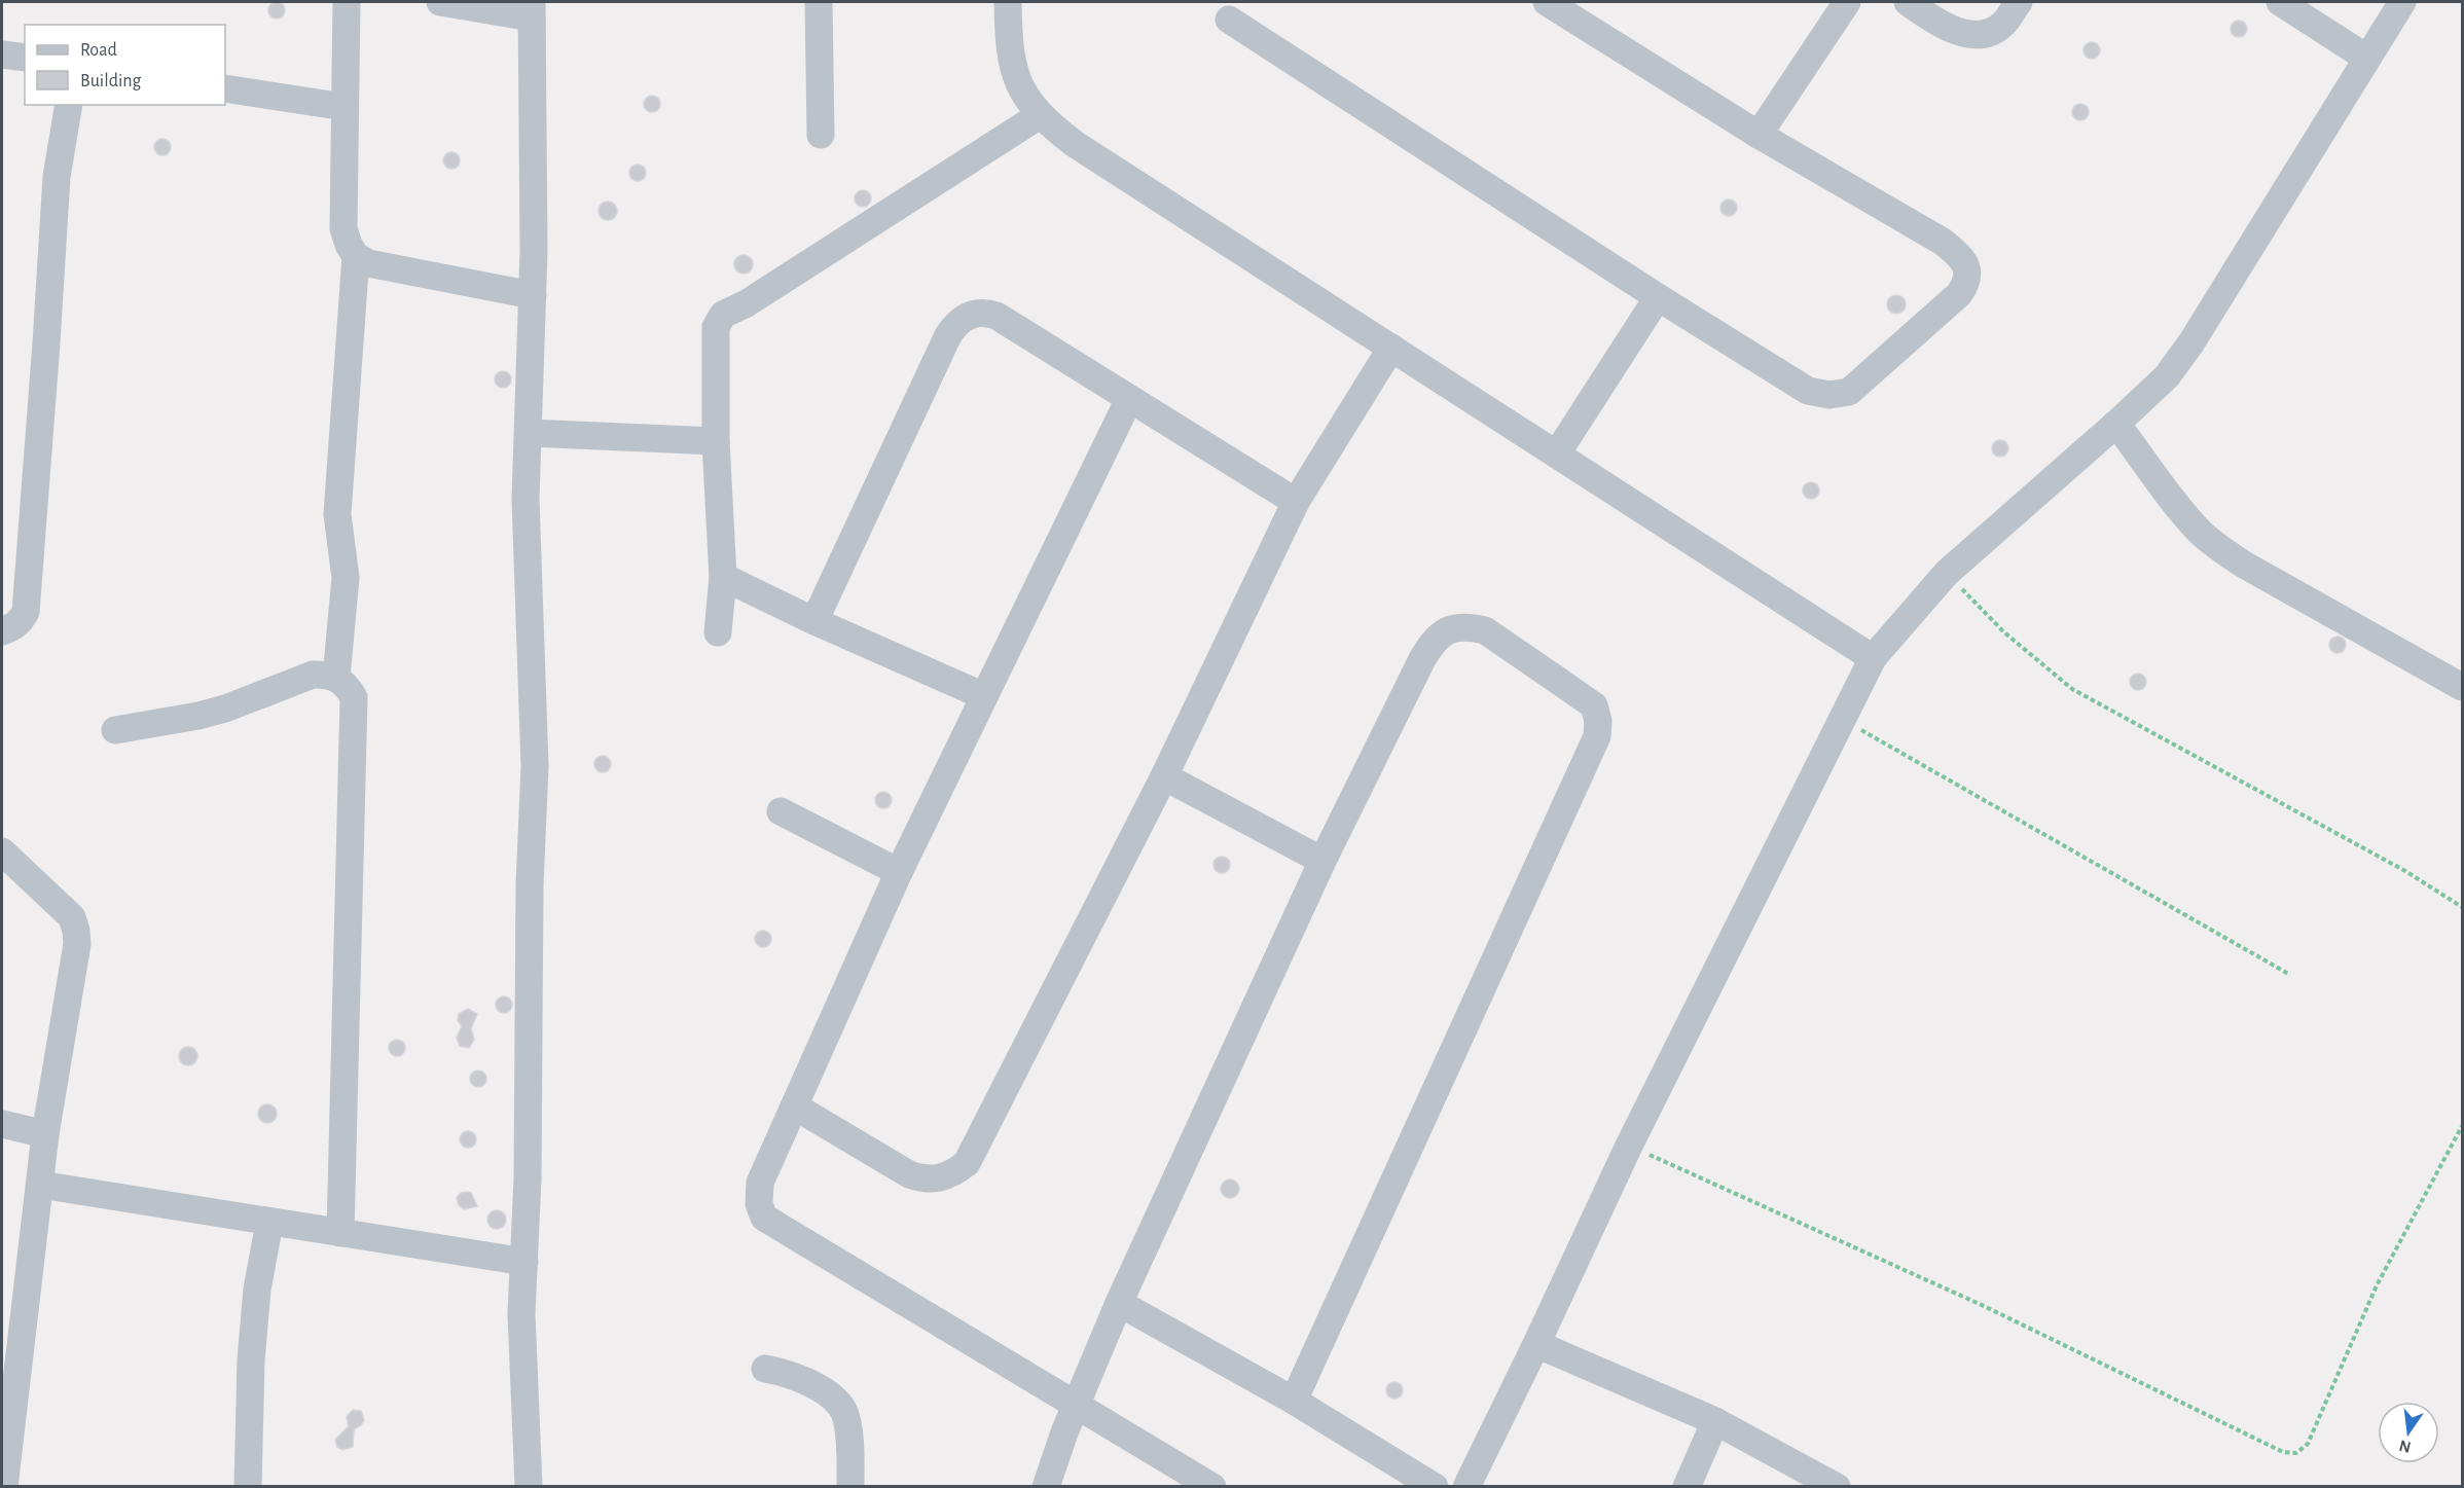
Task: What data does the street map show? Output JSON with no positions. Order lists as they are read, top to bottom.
{
  "legend": ["Road", "Building"],
  "north": "bottom"
}
